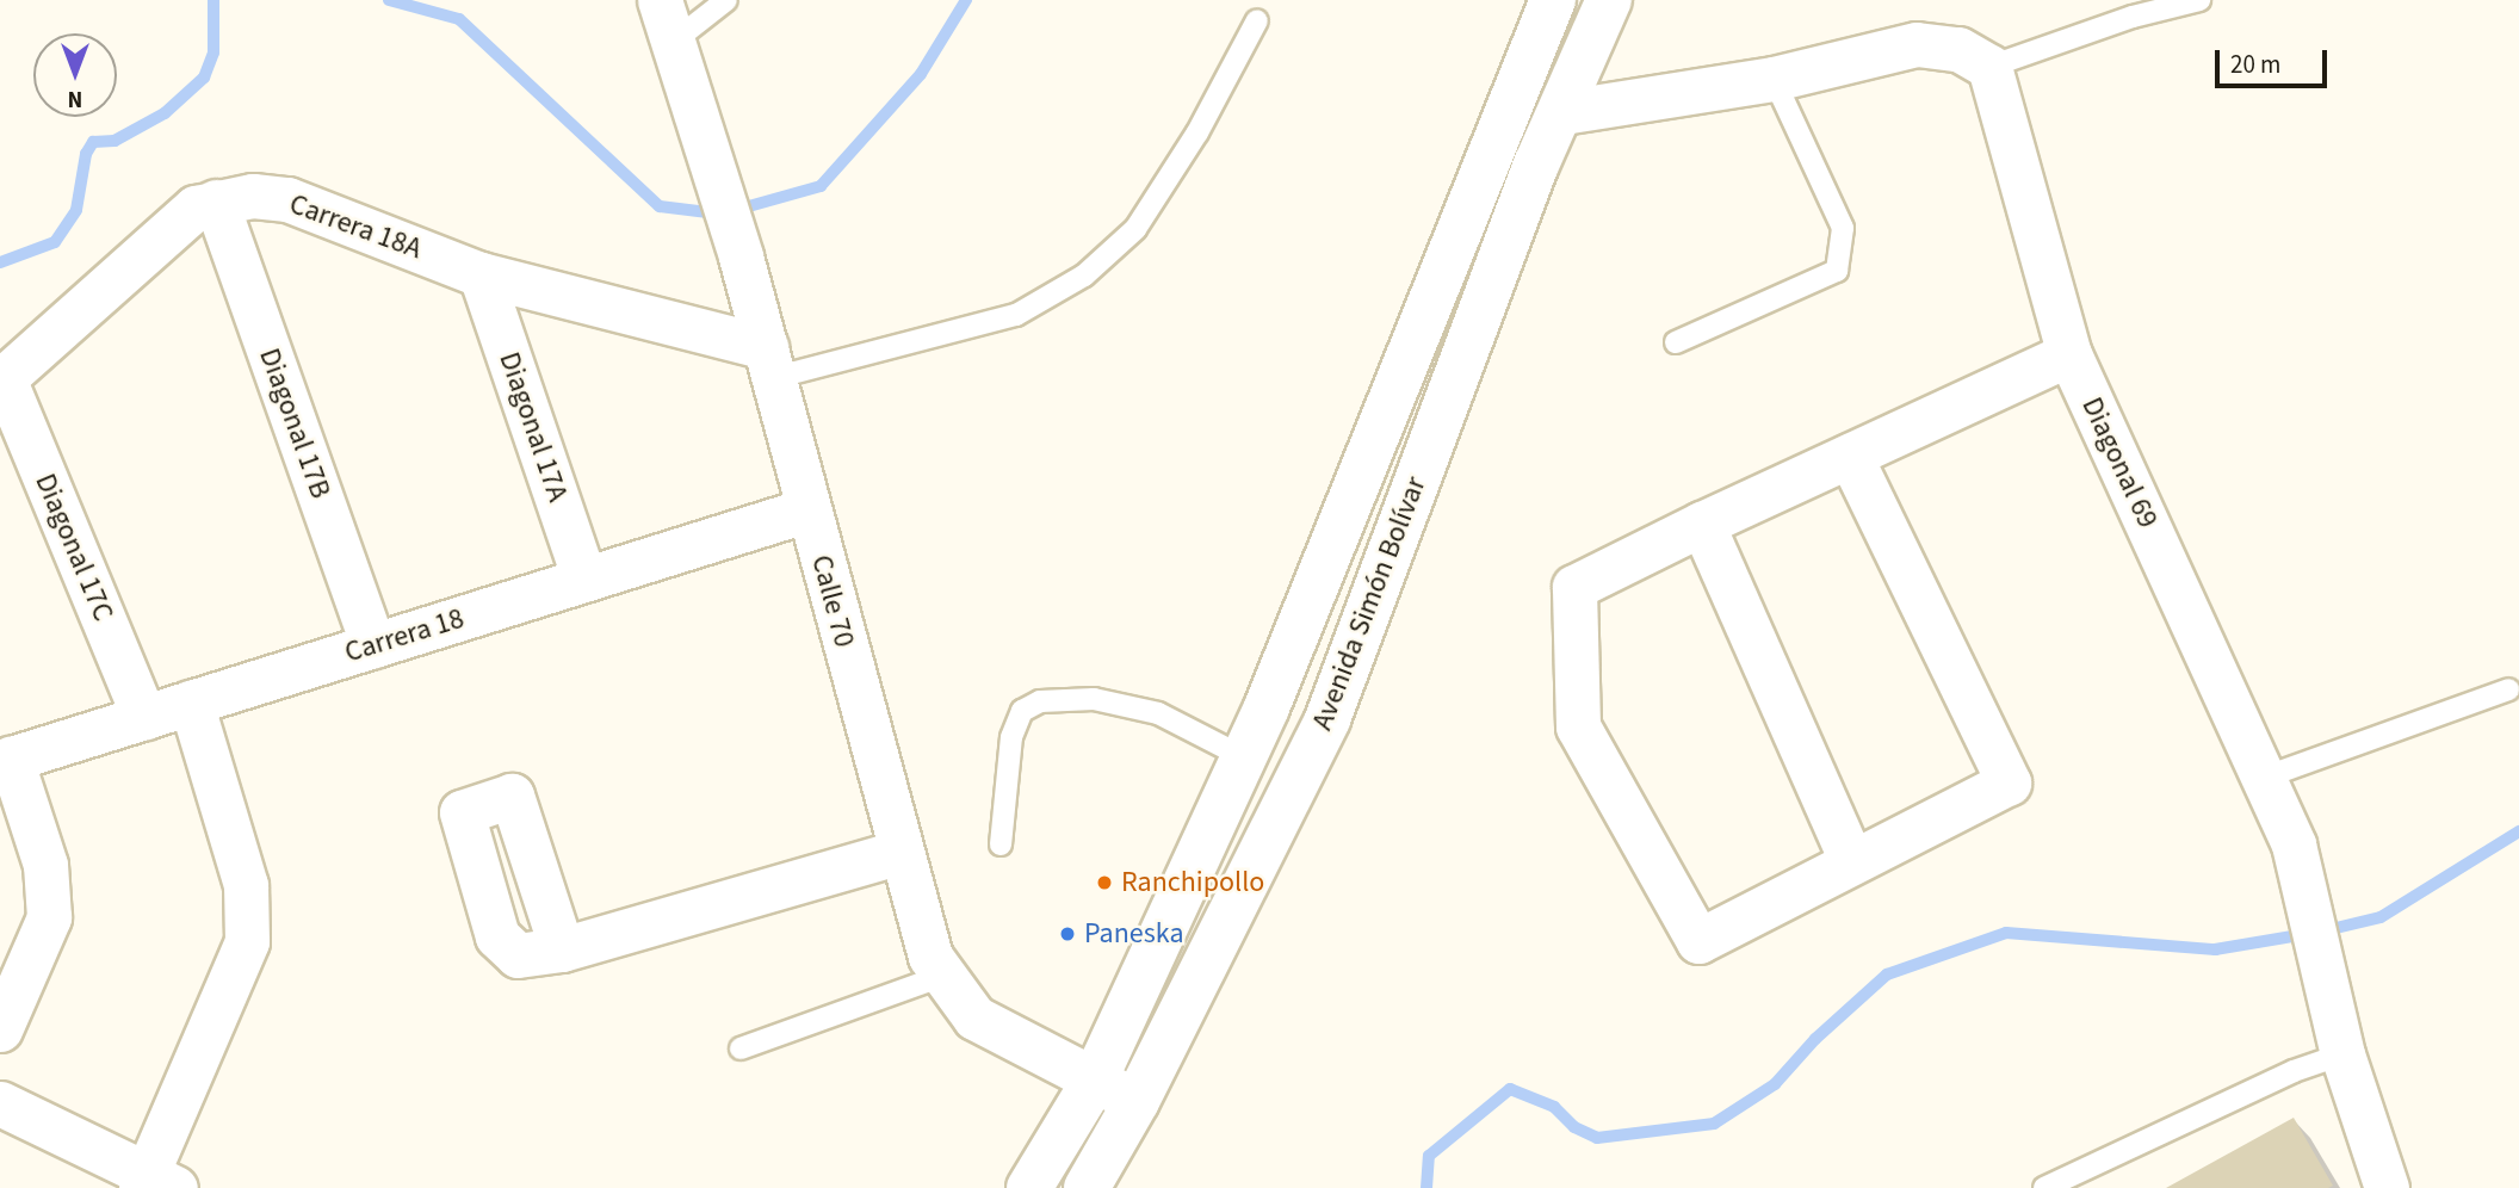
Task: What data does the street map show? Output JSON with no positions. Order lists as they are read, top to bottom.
{
  "streets": {
    "main road": ["Avenida Simón Bolívar"],
    "street": [
      "Carrera 18A",
      "Diagonal 17B",
      "Diagonal 17A",
      "Diagonal 69",
      "Diagonal 17C",
      "Calle 70",
      "Carrera 18"
    ]
  },
  "crossings": [
    ["Carrera 18A", "Diagonal 17B"],
    ["Carrera 18A", "Diagonal 17A"],
    ["Carrera 18A", "Diagonal 17C"],
    ["Carrera 18A", "Calle 70"],
    ["Diagonal 17B", "Carrera 18"],
    ["Diagonal 17A", "Carrera 18"],
    ["Diagonal 17C", "Carrera 18"],
    ["Calle 70", "Avenida Simón Bolívar"],
    ["Calle 70", "Carrera 18"]
  ],
  "places": ["Ranchipollo", "Paneska"],
  "scale_bar": "20 m",
  "north": "bottom"
}
